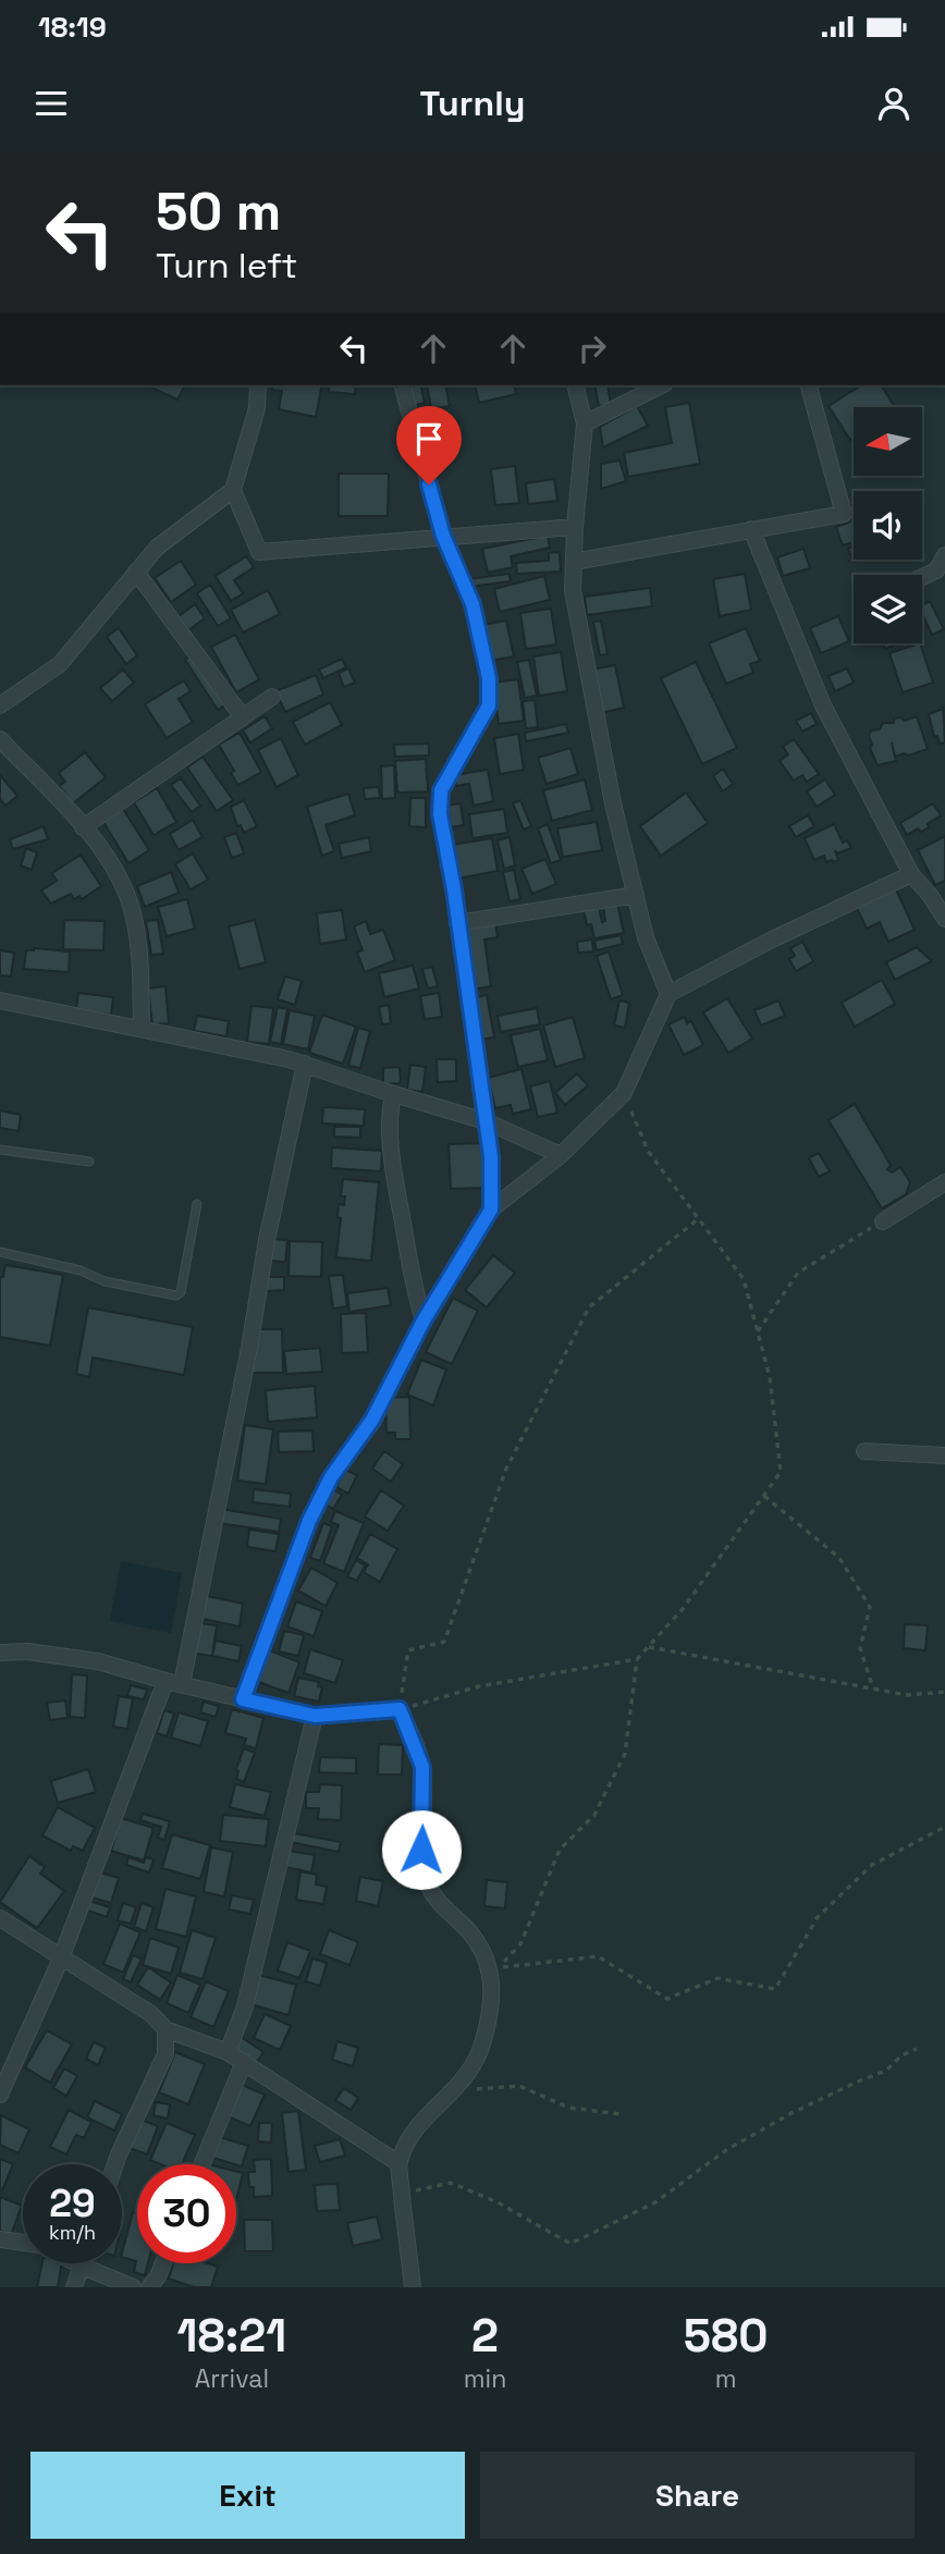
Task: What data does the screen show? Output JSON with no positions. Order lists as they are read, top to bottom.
{
  "north": "left",
  "page": {
    "status": "18:19",
    "header": "Turnly",
    "turn": ["50 m", "Turn left"],
    "speed": "29 km/h",
    "limit": "30",
    "eta": [
      "18:21",
      "Arrival",
      "2",
      "min",
      "580",
      "m"
    ],
    "buttons": ["Exit", "Share"]
  }
}
